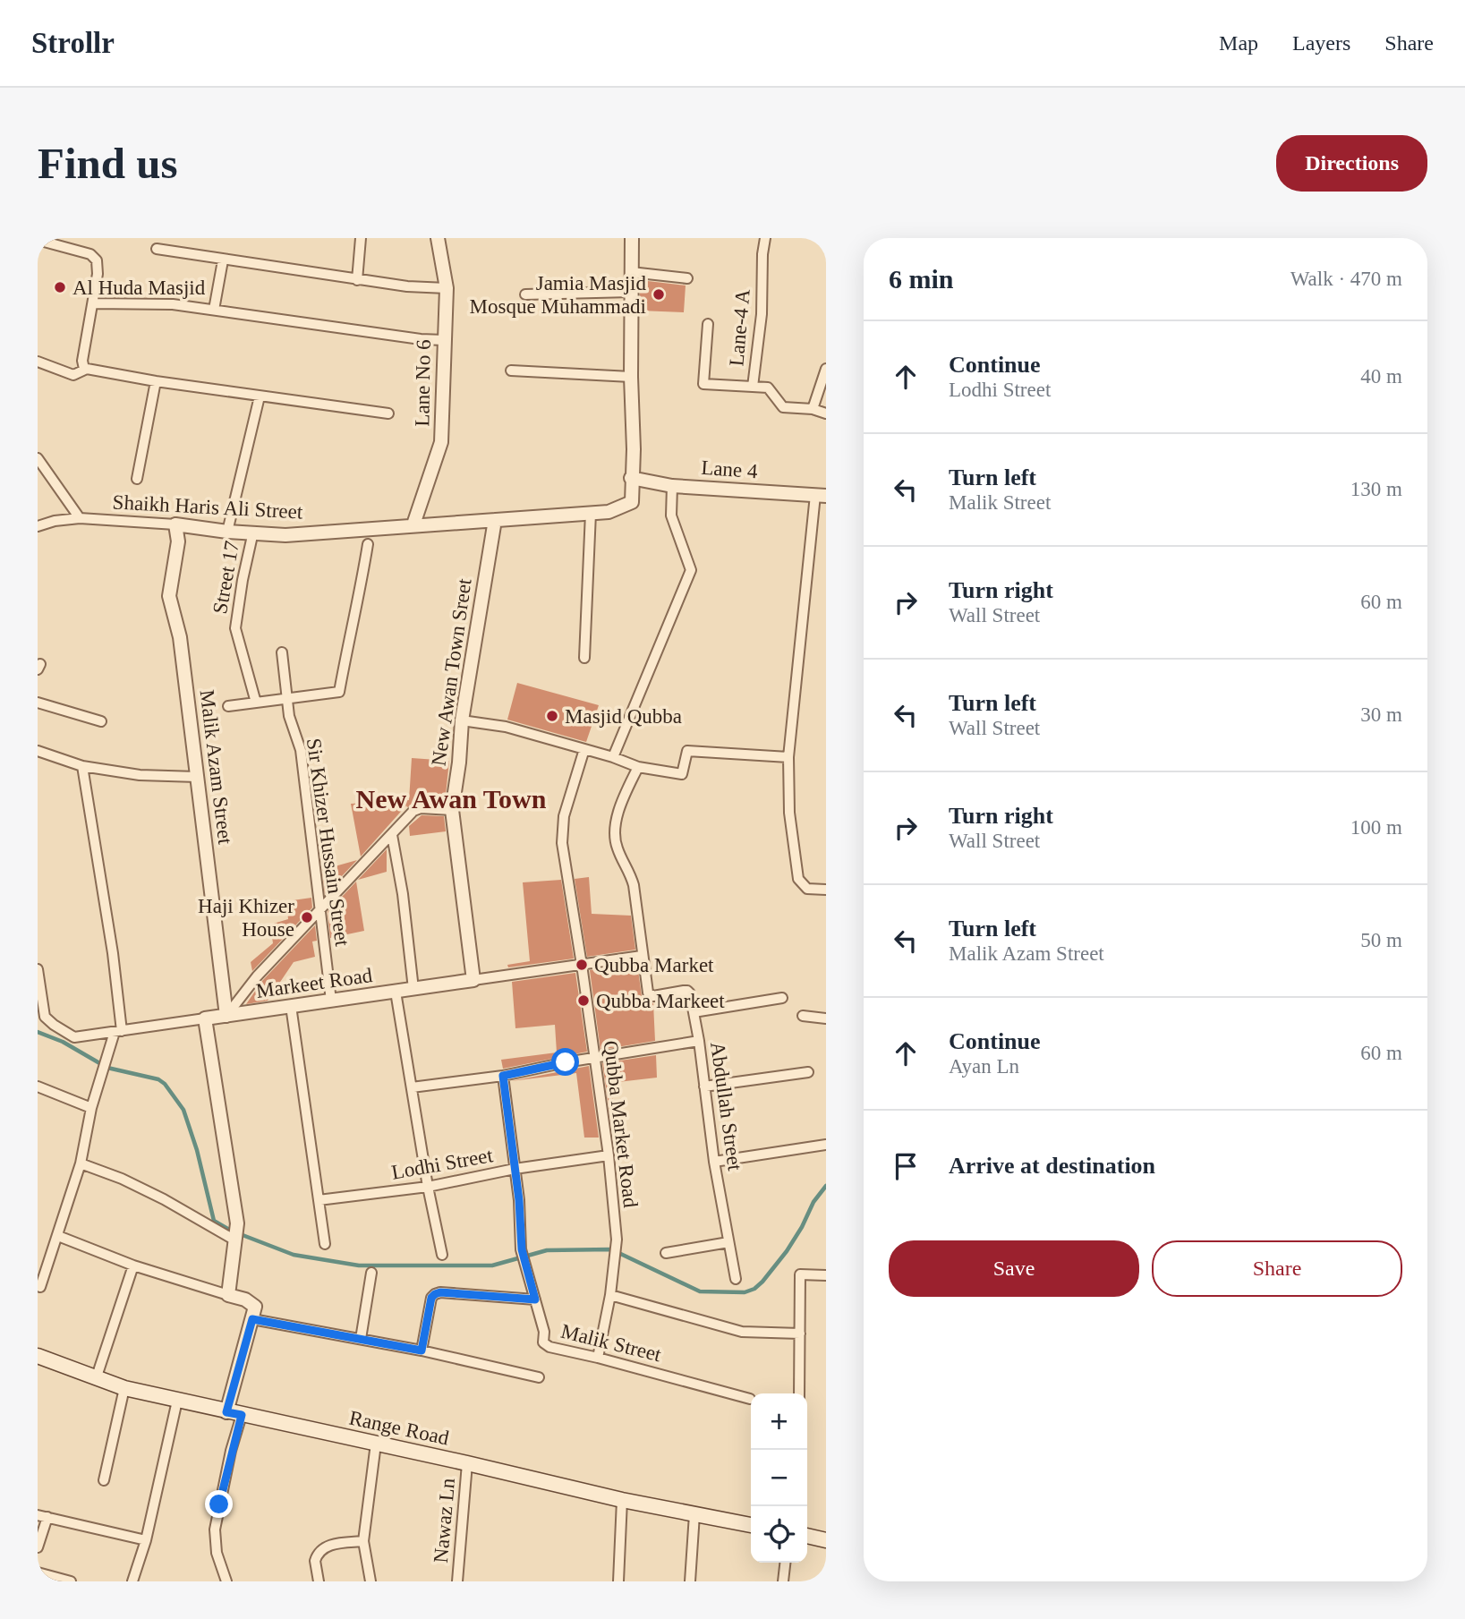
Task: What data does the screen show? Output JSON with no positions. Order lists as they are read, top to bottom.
{
  "streets": {
    "main road": ["Range Road"],
    "street": [
      "Lane-4 A",
      "Lane No 6",
      "Lane 4",
      "Shaikh Haris Ali Street",
      "Street 17",
      "New Awan Town Sreet",
      "Malik Azam Street",
      "Sir Khizer Hussain Street",
      "Markeet Road",
      "Abdullah Street",
      "Qubba Market Road",
      "Lodhi Street",
      "Malik Street",
      "Nawaz Ln"
    ]
  },
  "crossings": [
    ["Lane No 6", "Shaikh Haris Ali Street"],
    ["Lane 4", "Shaikh Haris Ali Street"],
    ["Shaikh Haris Ali Street", "Street 17"],
    ["Shaikh Haris Ali Street", "New Awan Town Sreet"],
    ["Shaikh Haris Ali Street", "Malik Azam Street"],
    ["New Awan Town Sreet", "Markeet Road"],
    ["Malik Azam Street", "Markeet Road"],
    ["Sir Khizer Hussain Street", "Markeet Road"],
    ["Markeet Road", "Abdullah Street"],
    ["Markeet Road", "Qubba Market Road"],
    ["Qubba Market Road", "Lodhi Street"],
    ["Qubba Market Road", "Malik Street"],
    ["Lodhi Street", "Malik Street"],
    ["Range Road", "Nawaz Ln"]
  ],
  "districts": ["New Awan Town"],
  "places": [
    "Al Huda Masjid",
    "Jamia Masjid Mosque Muhammadi",
    "Masjid Qubba",
    "Haji Khizer House",
    "Qubba Market",
    "Qubba Markeet"
  ],
  "page": {
    "header": "Strollr",
    "nav": ["Map", "Layers", "Share"],
    "buttons": [
      "Directions",
      ["Save", "Share"]
    ],
    "title": "Find us",
    "heading": ["6 min", "Walk · 470 m"],
    "list": [
      ["Continue", "Lodhi Street", "40 m"],
      ["Turn left", "Malik Street", "130 m"],
      ["Turn right", "Wall Street", "60 m"],
      ["Turn left", "Wall Street", "30 m"],
      ["Turn right", "Wall Street", "100 m"],
      ["Turn left", "Malik Azam Street", "50 m"],
      ["Continue", "Ayan Ln", "60 m"],
      "Arrive at destination"
    ],
    "map_buttons": ["+", "−"]
  }
}
